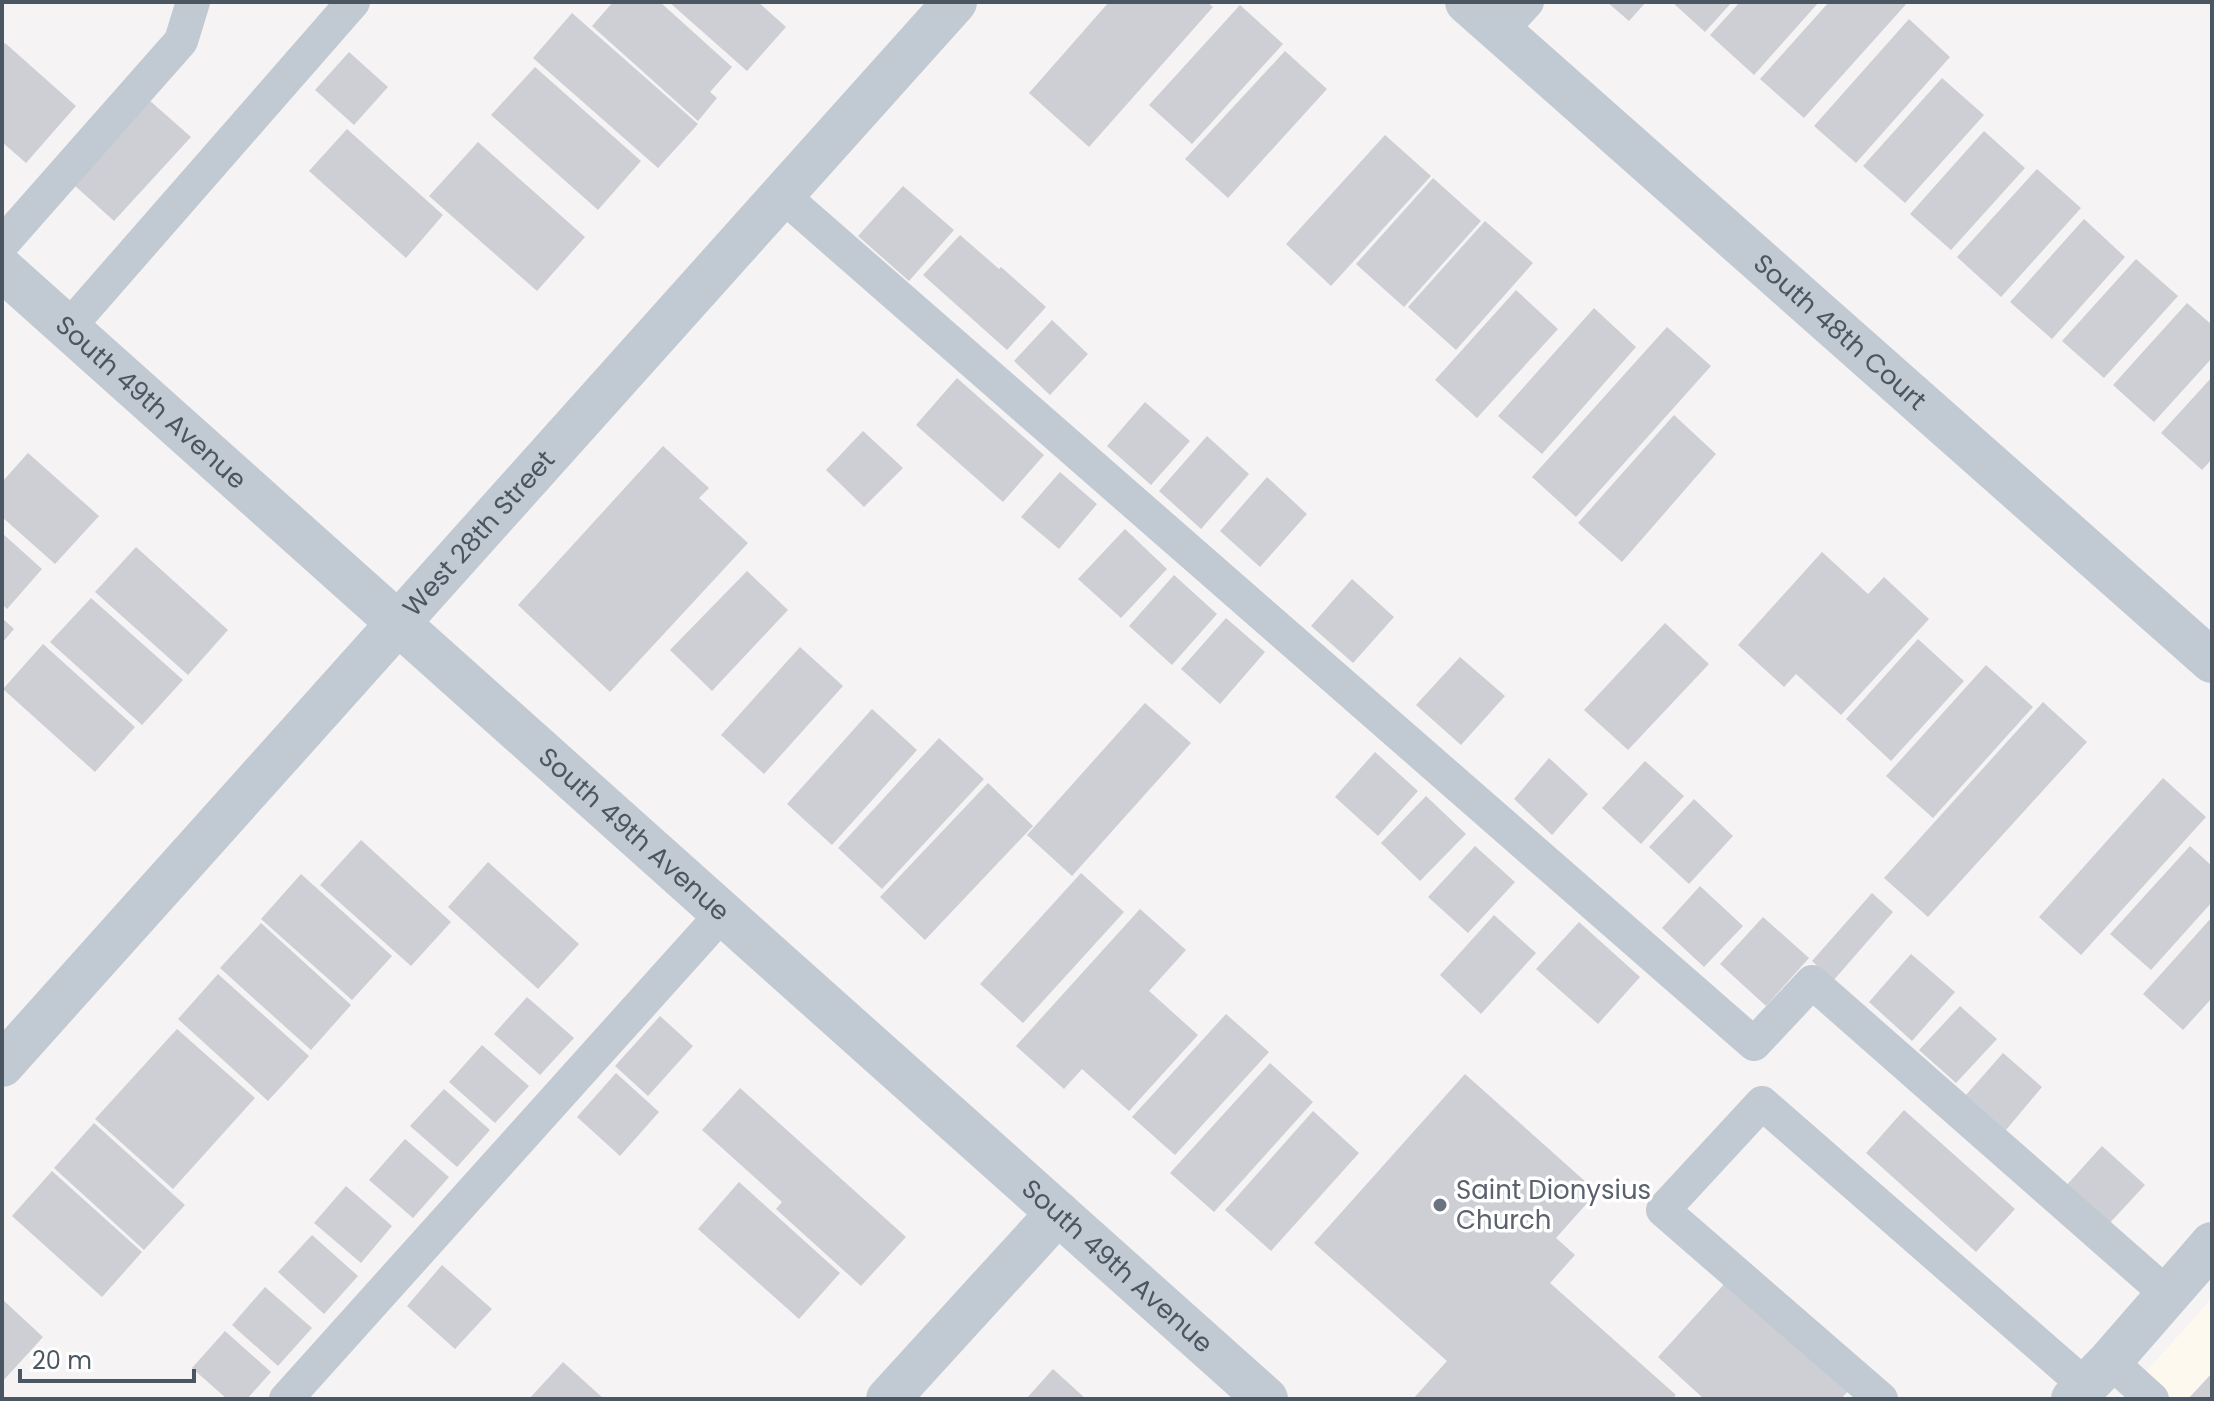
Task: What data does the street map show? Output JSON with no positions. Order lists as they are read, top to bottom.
{
  "streets": {
    "street": ["South 48th Court", "South 49th Avenue", "West 28th Street"]
  },
  "crossings": [
    ["South 49th Avenue", "West 28th Street"]
  ],
  "places": ["Saint Dionysius Church"],
  "scale_bar": "20 m"
}
